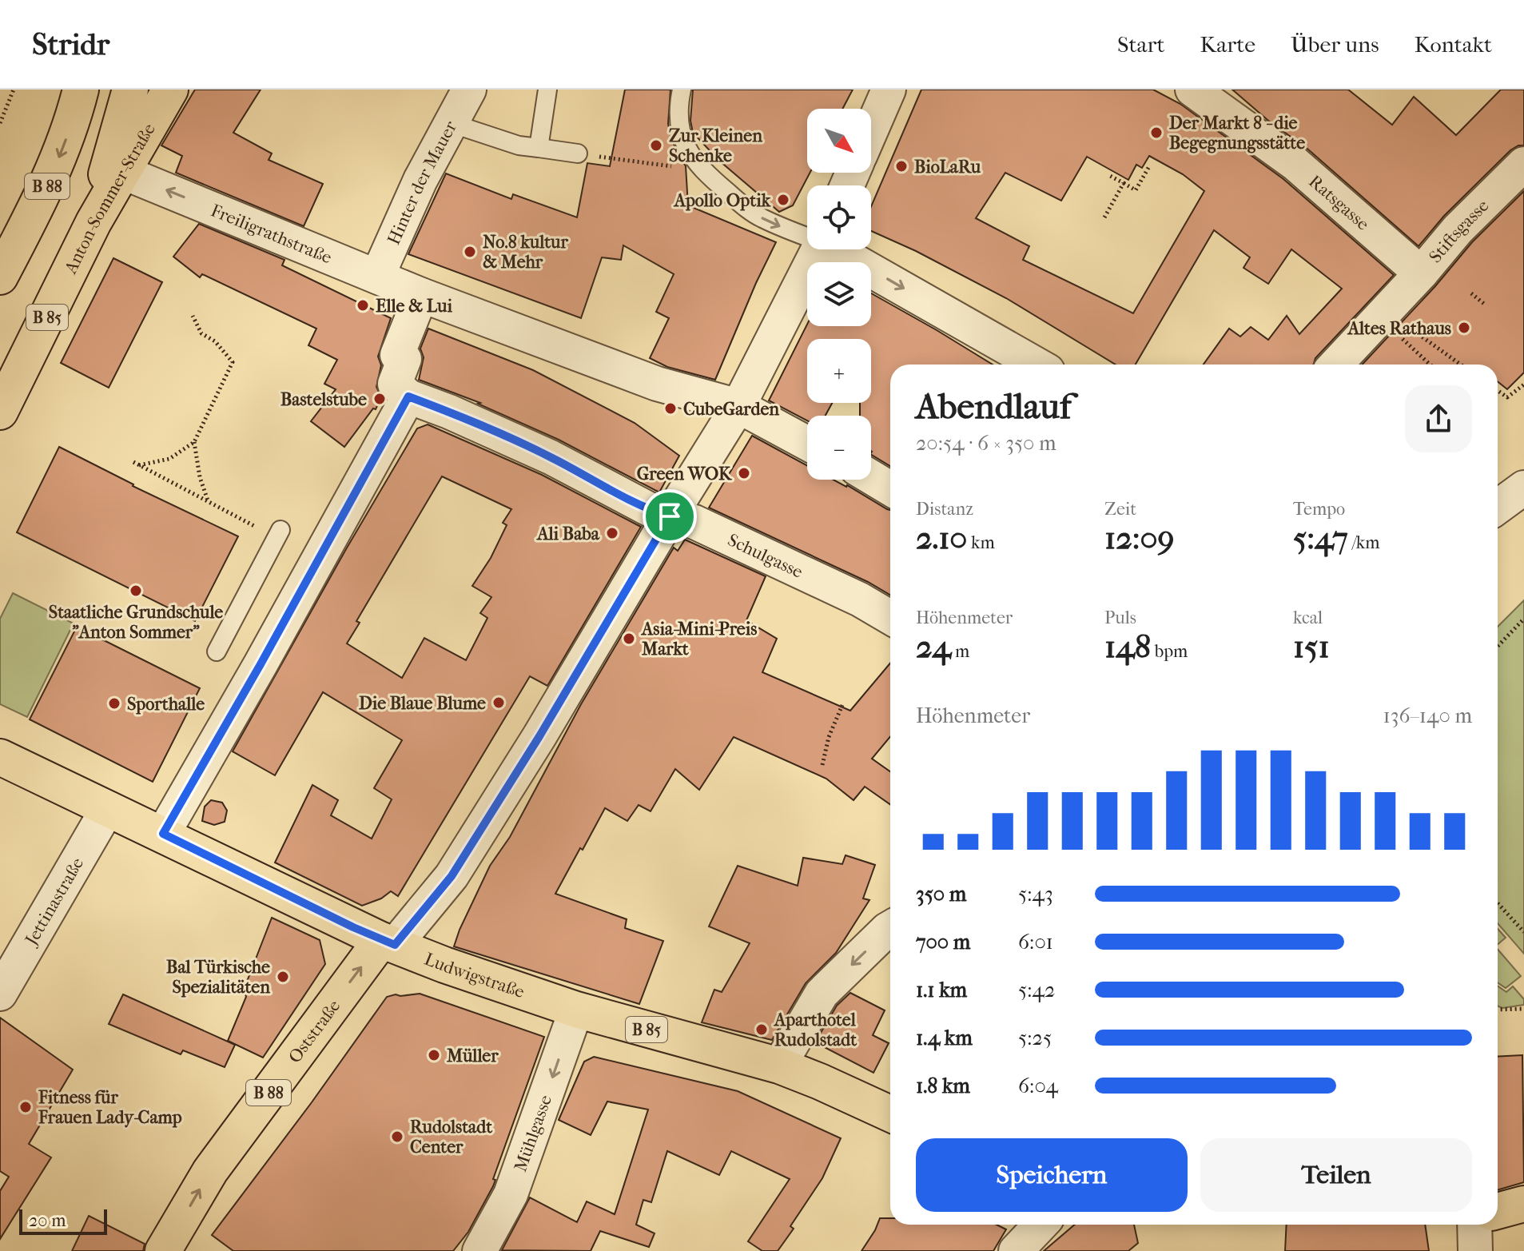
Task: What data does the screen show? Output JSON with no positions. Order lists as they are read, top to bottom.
{
  "streets": {
    "main road": [
      "B 88",
      "Anton-Sommer-Straße",
      "B 85",
      "Ludwigstraße",
      "Oststraße"
    ],
    "street": [
      "Hinter der Mauer",
      "Ratsgasse",
      "Stiftsgasse",
      "Freiligrathstraße",
      "Schulgasse",
      "Jettinastraße",
      "Mühlgasse"
    ]
  },
  "crossings": [
    ["Hinter der Mauer", "Freiligrathstraße"],
    ["Anton-Sommer-Straße", "Freiligrathstraße"],
    ["Anton-Sommer-Straße", "B 85"],
    ["Ratsgasse", "Stiftsgasse"],
    ["Jettinastraße", "Ludwigstraße"],
    ["Ludwigstraße", "Oststraße"],
    ["Ludwigstraße", "Mühlgasse"]
  ],
  "one_way": ["Freiligrathstraße", "Oststraße", "Mühlgasse"],
  "places": [
    "Der Markt 8 - die Begegnungsstätte",
    "Zur Kleinen Schenke",
    "BioLaRu",
    "Apollo Optik",
    "No.8 kultur & Mehr",
    "Elle & Lui",
    "Altes Rathaus",
    "Bastelstube",
    "CubeGarden",
    "Green WOK",
    "Ali Baba",
    "Staatliche Grundschule \"Anton Sommer\"",
    "Asia-Mini-Preis Markt",
    "Die Blaue Blume",
    "Sporthalle",
    "Bal Türkische Spezialitäten",
    "Aparthotel Rudolstadt",
    "Müller",
    "Fitness für Frauen Lady-Camp",
    "Rudolstadt Center"
  ],
  "scale_bar": "20 m",
  "north": "bottom right",
  "page": {
    "header": "Stridr",
    "nav": [
      "Start",
      "Karte",
      "Über uns",
      "Kontakt"
    ],
    "map_buttons": ["+", "−"],
    "heading": ["Abendlauf", "20:54 · 6 × 350 m"],
    "stats": [
      ["Distanz", "2.10 km"],
      ["Zeit", "12:09"],
      ["Tempo", "5:47 /km"],
      ["Höhenmeter", "24 m"],
      ["Puls", "148 bpm"],
      ["kcal", "151"]
    ],
    "chart": ["Höhenmeter", "136–140 m"],
    "list": [
      {
        "name": "350 m",
        "note": "5:43"
      },
      {
        "name": "700 m",
        "note": "6:01"
      },
      {
        "name": "1.1 km",
        "note": "5:42"
      },
      {
        "name": "1.4 km",
        "note": "5:25"
      },
      {
        "name": "1.8 km",
        "note": "6:04"
      }
    ],
    "buttons": ["Speichern", "Teilen"],
    "scale": "20 m"
  }
}
